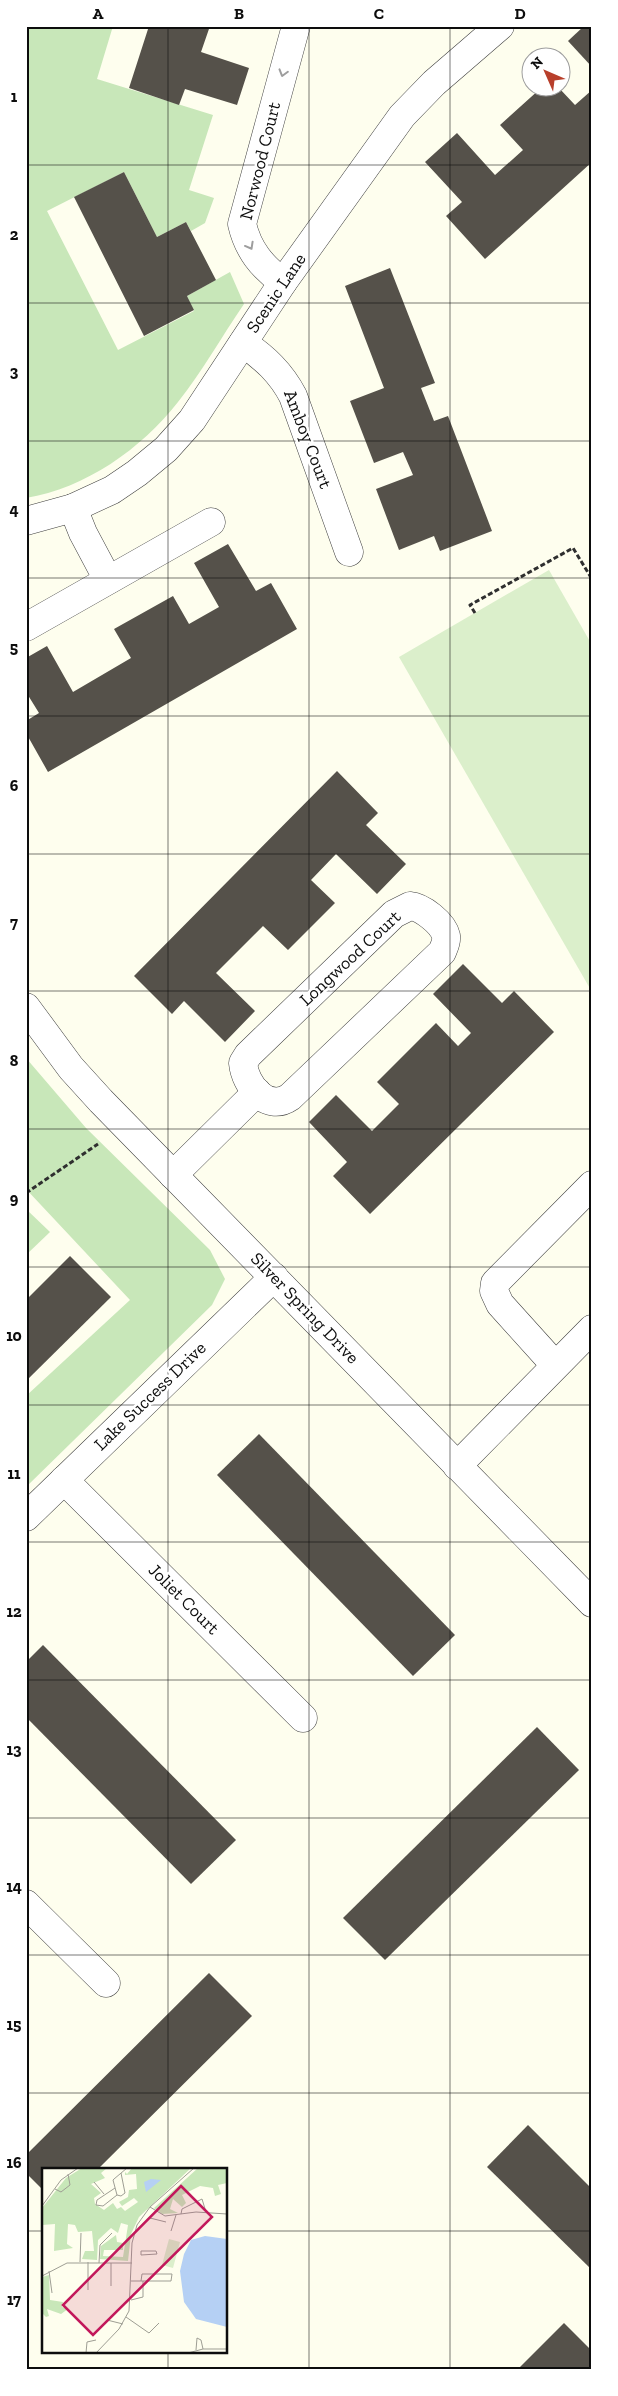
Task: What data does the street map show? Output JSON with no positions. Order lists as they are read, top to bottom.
{
  "streets": {
    "street": [
      "Norwood Court",
      "Scenic Lane",
      "Amboy Court",
      "Longwood Court",
      "Silver Spring Drive",
      "Lake Success Drive",
      "Joliet Court"
    ]
  },
  "crossings": [
    ["Norwood Court", "Scenic Lane"],
    ["Scenic Lane", "Amboy Court"],
    ["Silver Spring Drive", "Lake Success Drive"],
    ["Lake Success Drive", "Joliet Court"]
  ],
  "one_way": ["Norwood Court"],
  "north": "top left",
  "grid": {
    "columns": [
      "A",
      "B",
      "C",
      "D"
    ],
    "rows": [
      "1",
      "2",
      "3",
      "4",
      "5",
      "6",
      "7",
      "8",
      "9",
      "10",
      "11",
      "12",
      "13",
      "14",
      "15",
      "16",
      "17"
    ]
  }
}
